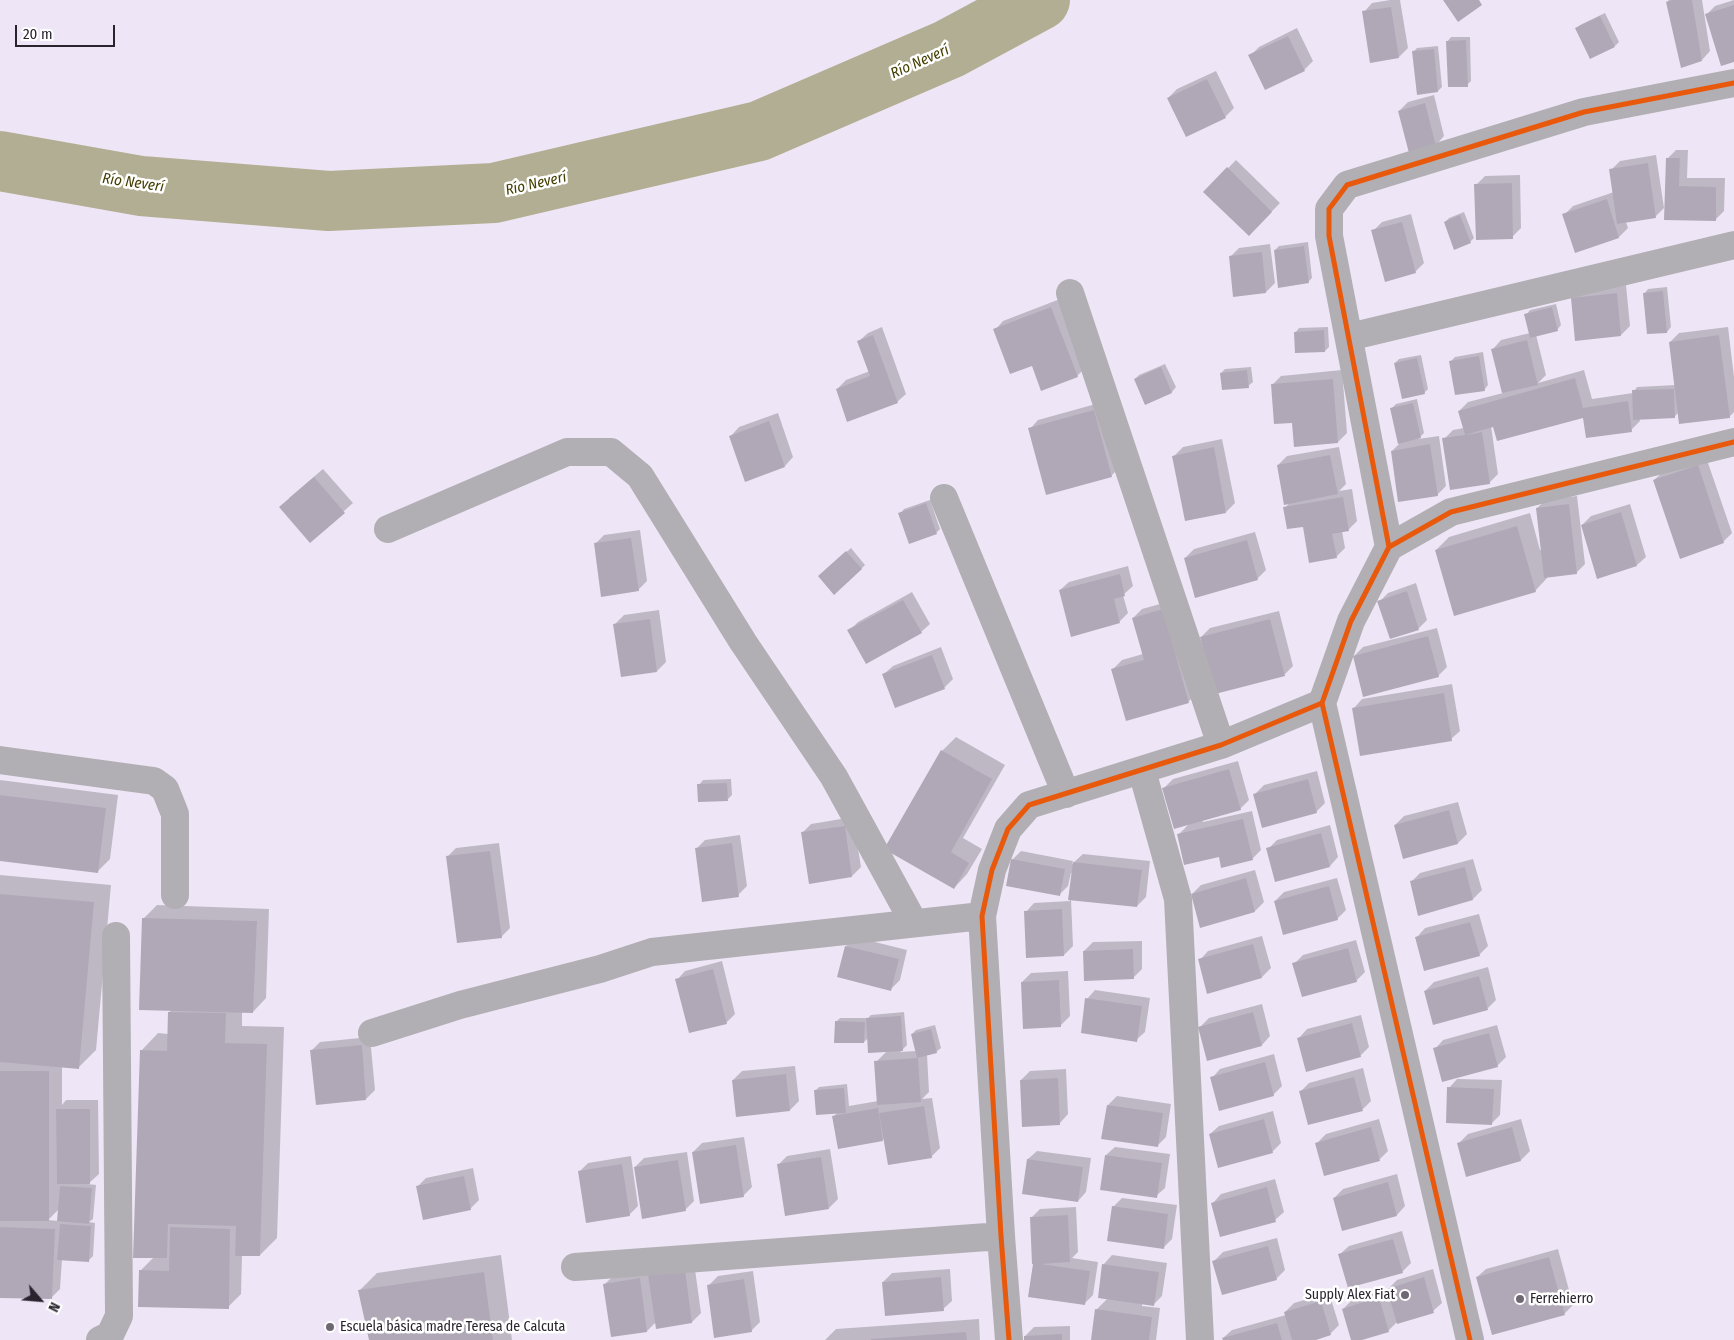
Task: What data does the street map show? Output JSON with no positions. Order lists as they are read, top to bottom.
{
  "water": ["Río Neverí"],
  "places": ["Supply Alex Fiat", "Ferrehierro", "Escuela básica madre Teresa de Calcuta"],
  "scale_bar": "20 m",
  "north": "bottom right"
}
